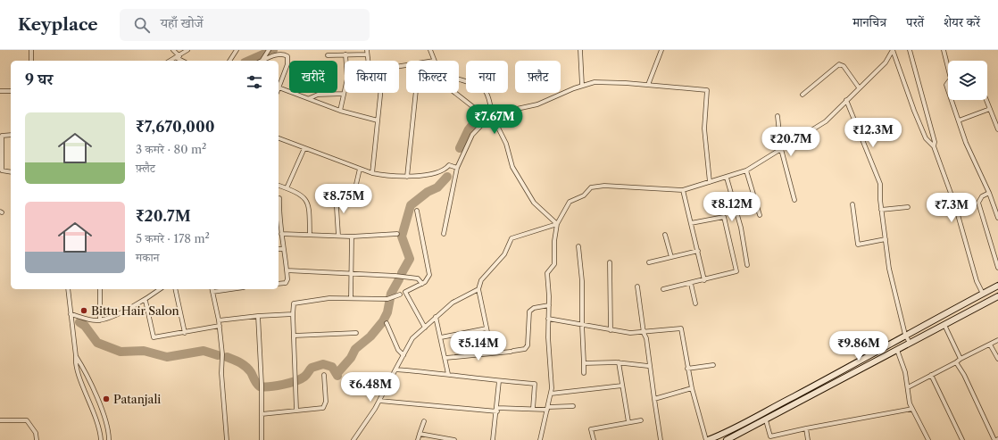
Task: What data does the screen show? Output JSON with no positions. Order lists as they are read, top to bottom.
{
  "places": ["Bittu Hair Salon", "Patanjali"],
  "page": {
    "header": "Keyplace",
    "search": "यहाँ खोजें",
    "nav": ["मानचित्र", "परतें", "शेयर करें"],
    "chip": [
      "खरीदें",
      "किराया",
      "फ़िल्टर",
      "नया",
      "फ़्लैट"
    ],
    "heading": "9 घर",
    "list": [
      {
        "name": "₹7,670,000",
        "note": "3 कमरे · 80 m² · फ़्लैट"
      },
      {
        "name": "₹20.7M",
        "note": "5 कमरे · 178 m² · मकान"
      }
    ],
    "price": [
      "₹7.67M",
      "₹12.3M",
      "₹20.7M",
      "₹8.75M",
      "₹8.12M",
      "₹7.3M",
      "₹5.14M",
      "₹9.86M",
      "₹6.48M"
    ]
  }
}
